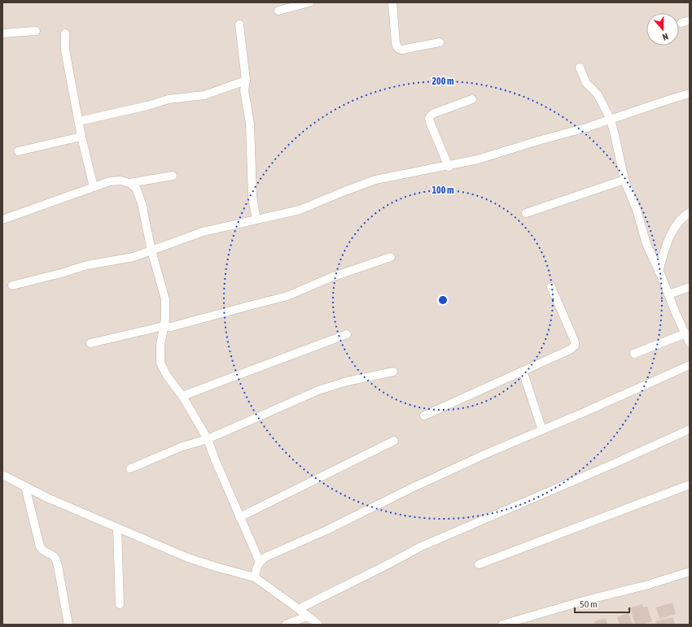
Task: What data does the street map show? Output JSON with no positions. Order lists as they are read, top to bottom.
{
  "scale_bar": "50 m",
  "north": "bottom",
  "rings": ["200 m", "100 m"]
}
